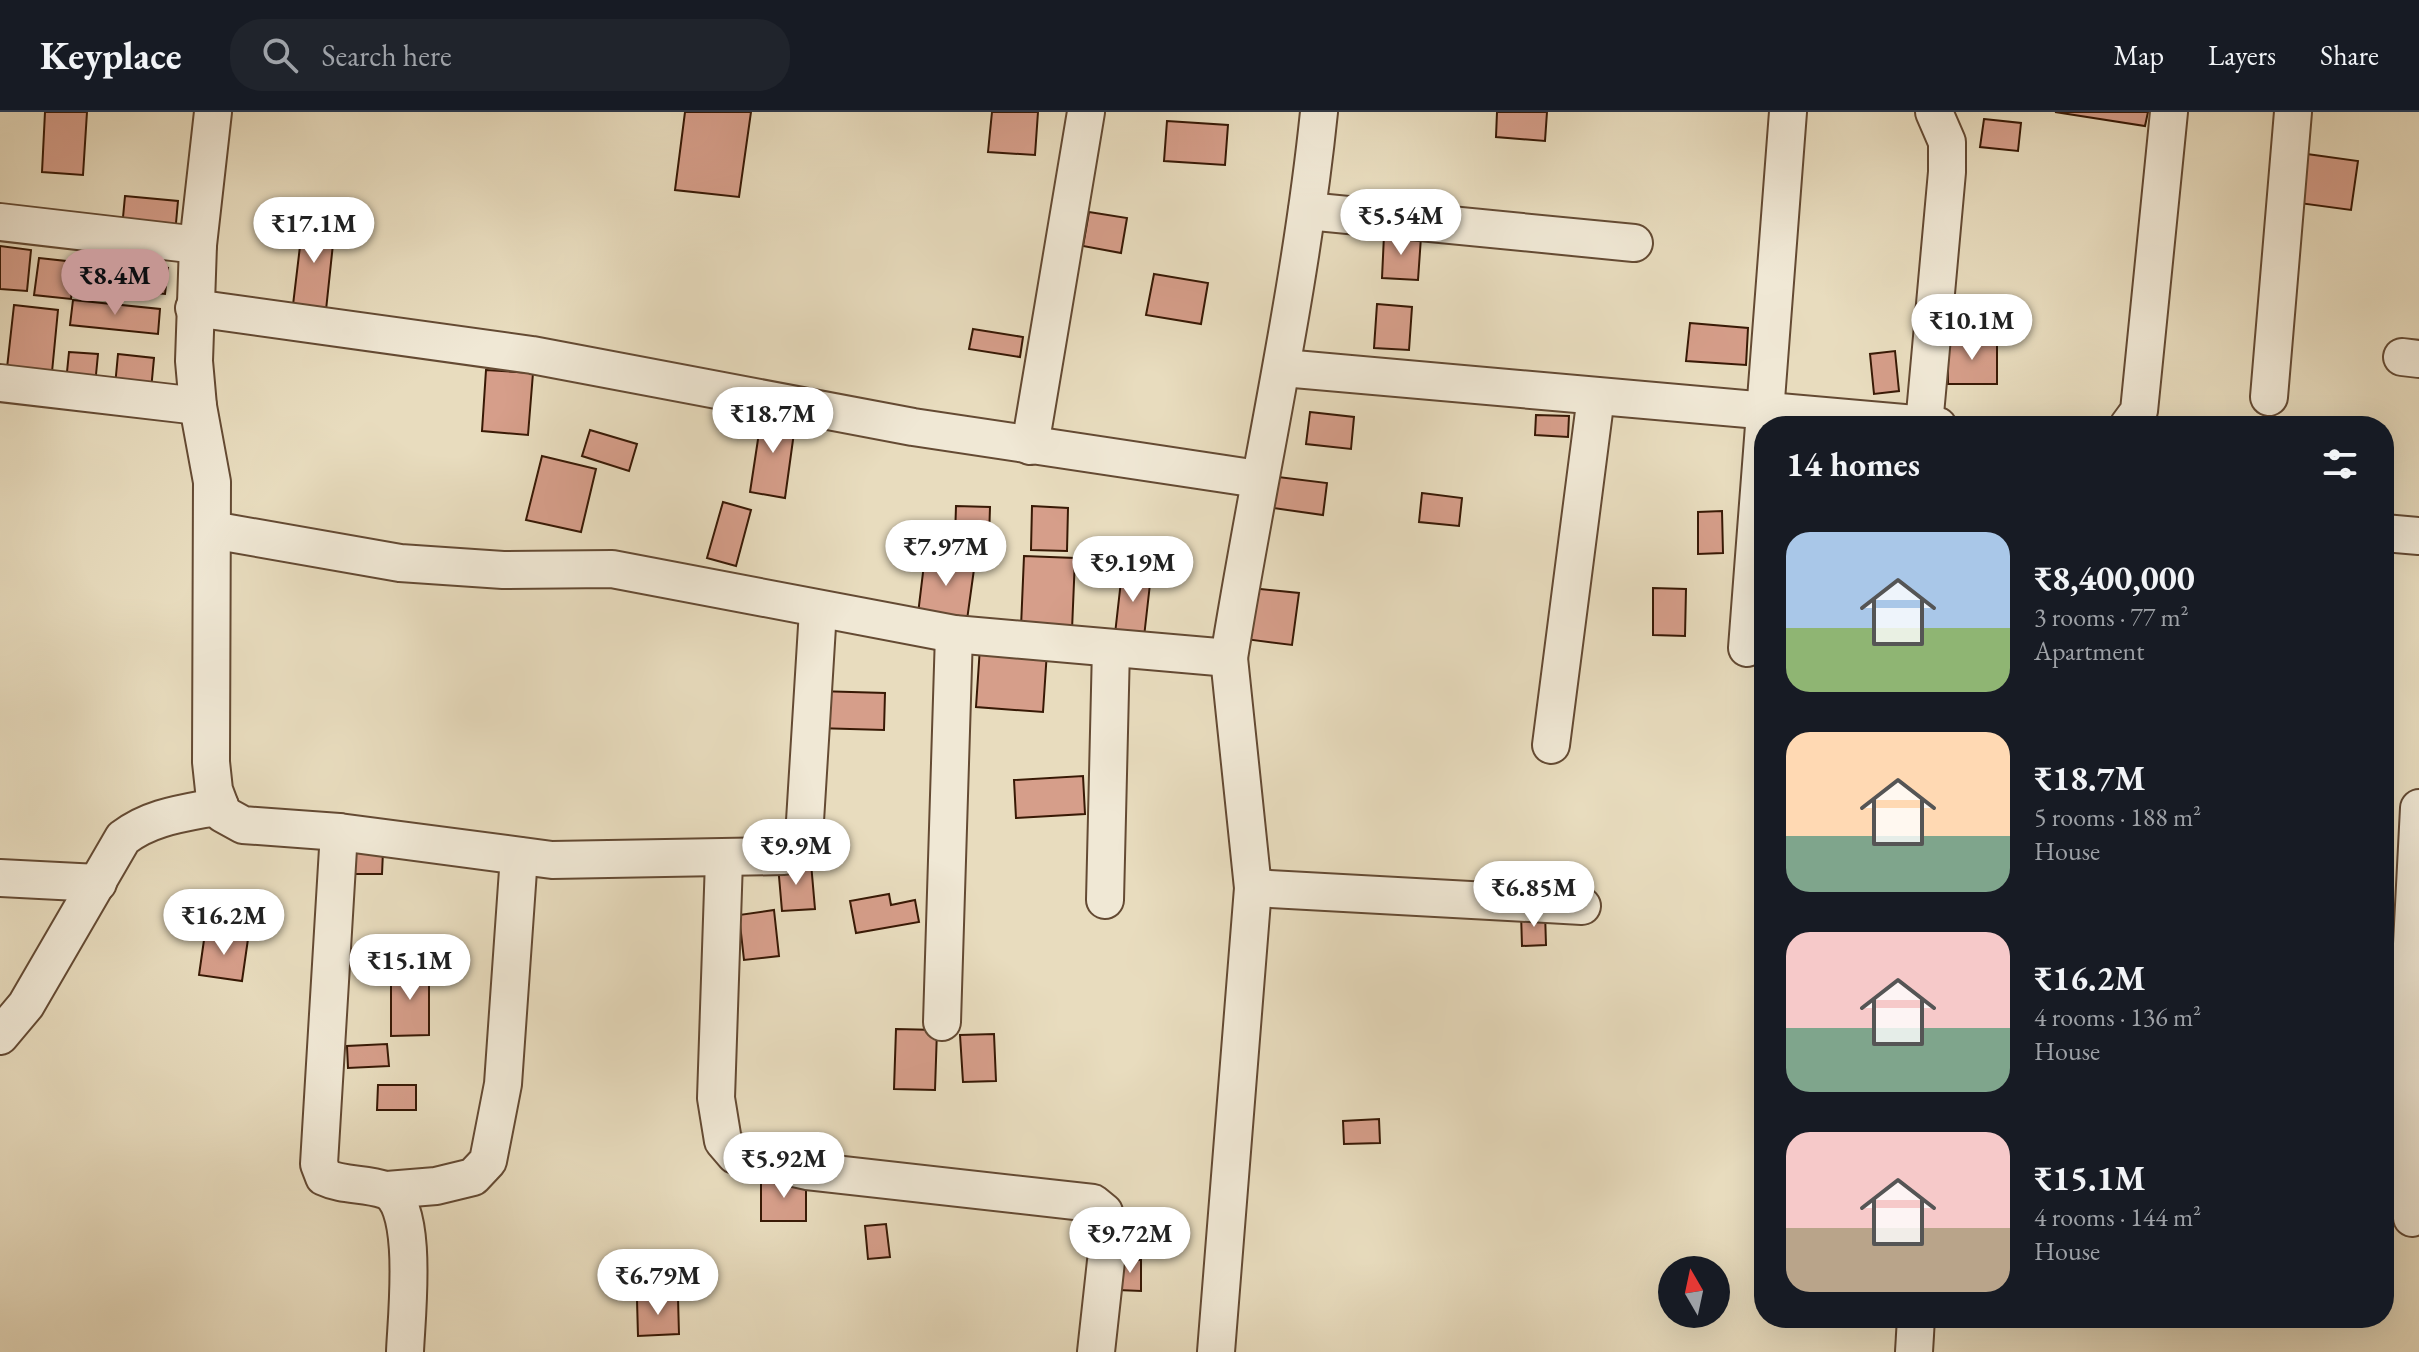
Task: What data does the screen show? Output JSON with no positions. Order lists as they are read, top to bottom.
{
  "north": "top",
  "page": {
    "header": "Keyplace",
    "search": "Search here",
    "nav": ["Map", "Layers", "Share"],
    "price": [
      "₹5.54M",
      "₹17.1M",
      "₹8.4M",
      "₹10.1M",
      "₹18.7M",
      "₹7.97M",
      "₹9.19M",
      "₹9.9M",
      "₹6.85M",
      "₹16.2M",
      "₹15.1M",
      "₹5.92M",
      "₹9.72M",
      "₹6.79M"
    ],
    "heading": "14 homes",
    "list": [
      {
        "name": "₹8,400,000",
        "note": "3 rooms · 77 m² · Apartment"
      },
      {
        "name": "₹18.7M",
        "note": "5 rooms · 188 m² · House"
      },
      {
        "name": "₹16.2M",
        "note": "4 rooms · 136 m² · House"
      },
      {
        "name": "₹15.1M",
        "note": "4 rooms · 144 m² · House"
      }
    ]
  }
}
